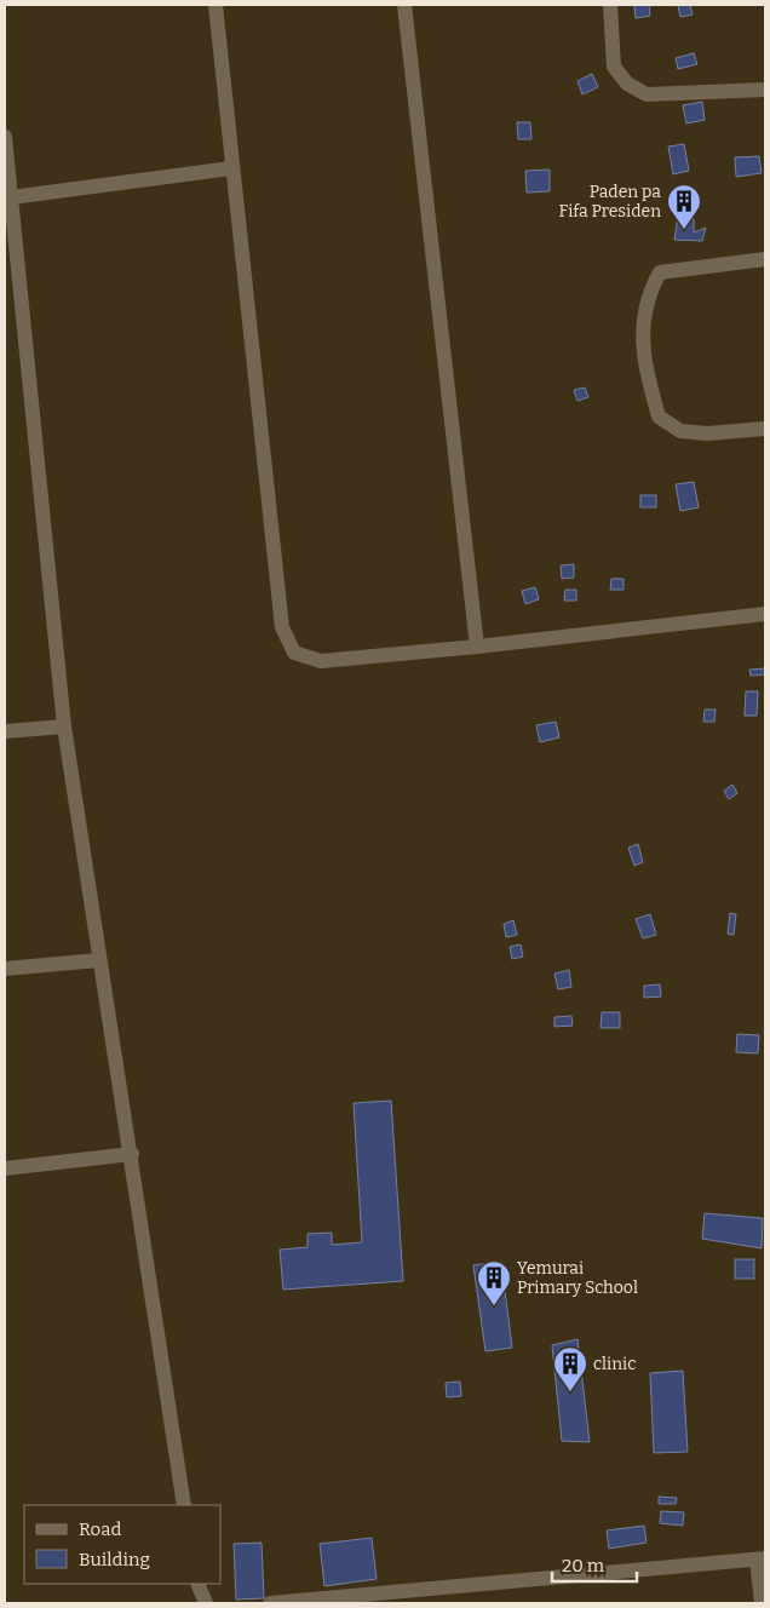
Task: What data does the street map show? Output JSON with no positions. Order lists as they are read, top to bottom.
{
  "places": {
    "building": ["Paden pa Fifa Presiden", "Yemurai Primary School", "clinic"]
  },
  "legend": ["Road", "Building"],
  "scale_bar": "20 m"
}
